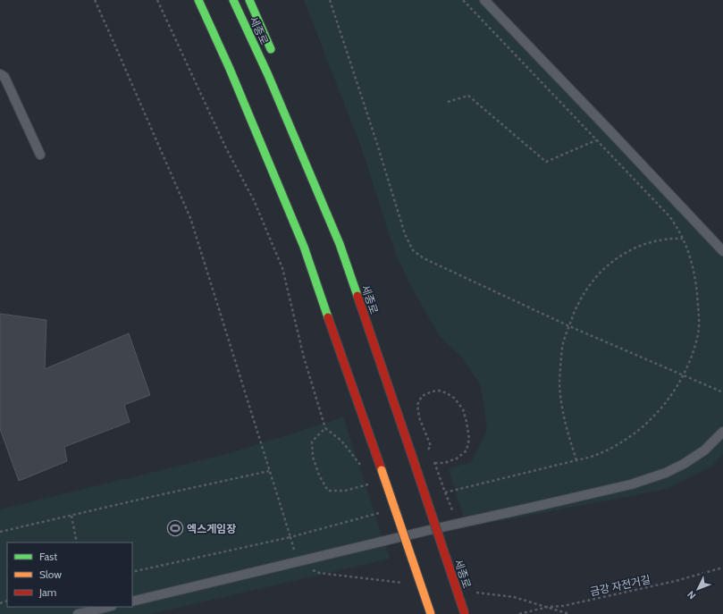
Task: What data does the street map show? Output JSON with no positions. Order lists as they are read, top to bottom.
{
  "streets": {
    "highway": ["세종로"],
    "path": ["금강 자전거길"]
  },
  "places": {
    "sports": ["엑스게임장"]
  },
  "legend": ["Fast", "Slow", "Jam"],
  "north": "bottom left"
}
